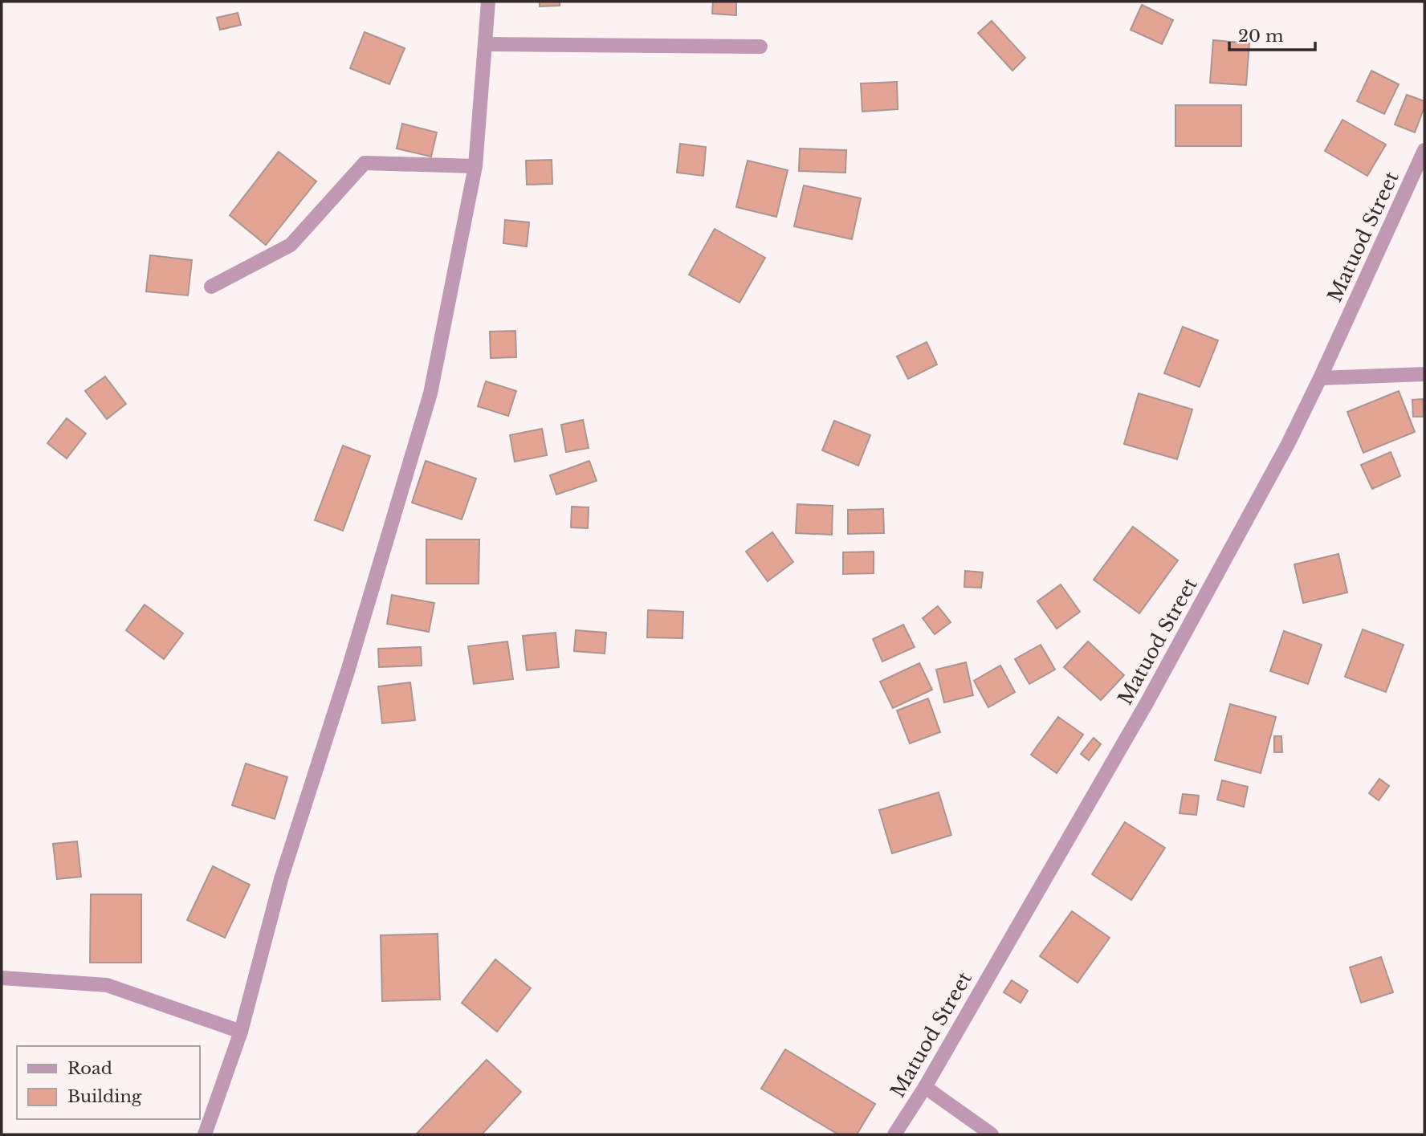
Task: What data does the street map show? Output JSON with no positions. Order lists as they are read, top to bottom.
{
  "streets": {
    "street": ["Matuod Street"]
  },
  "legend": ["Road", "Building"],
  "scale_bar": "20 m"
}
